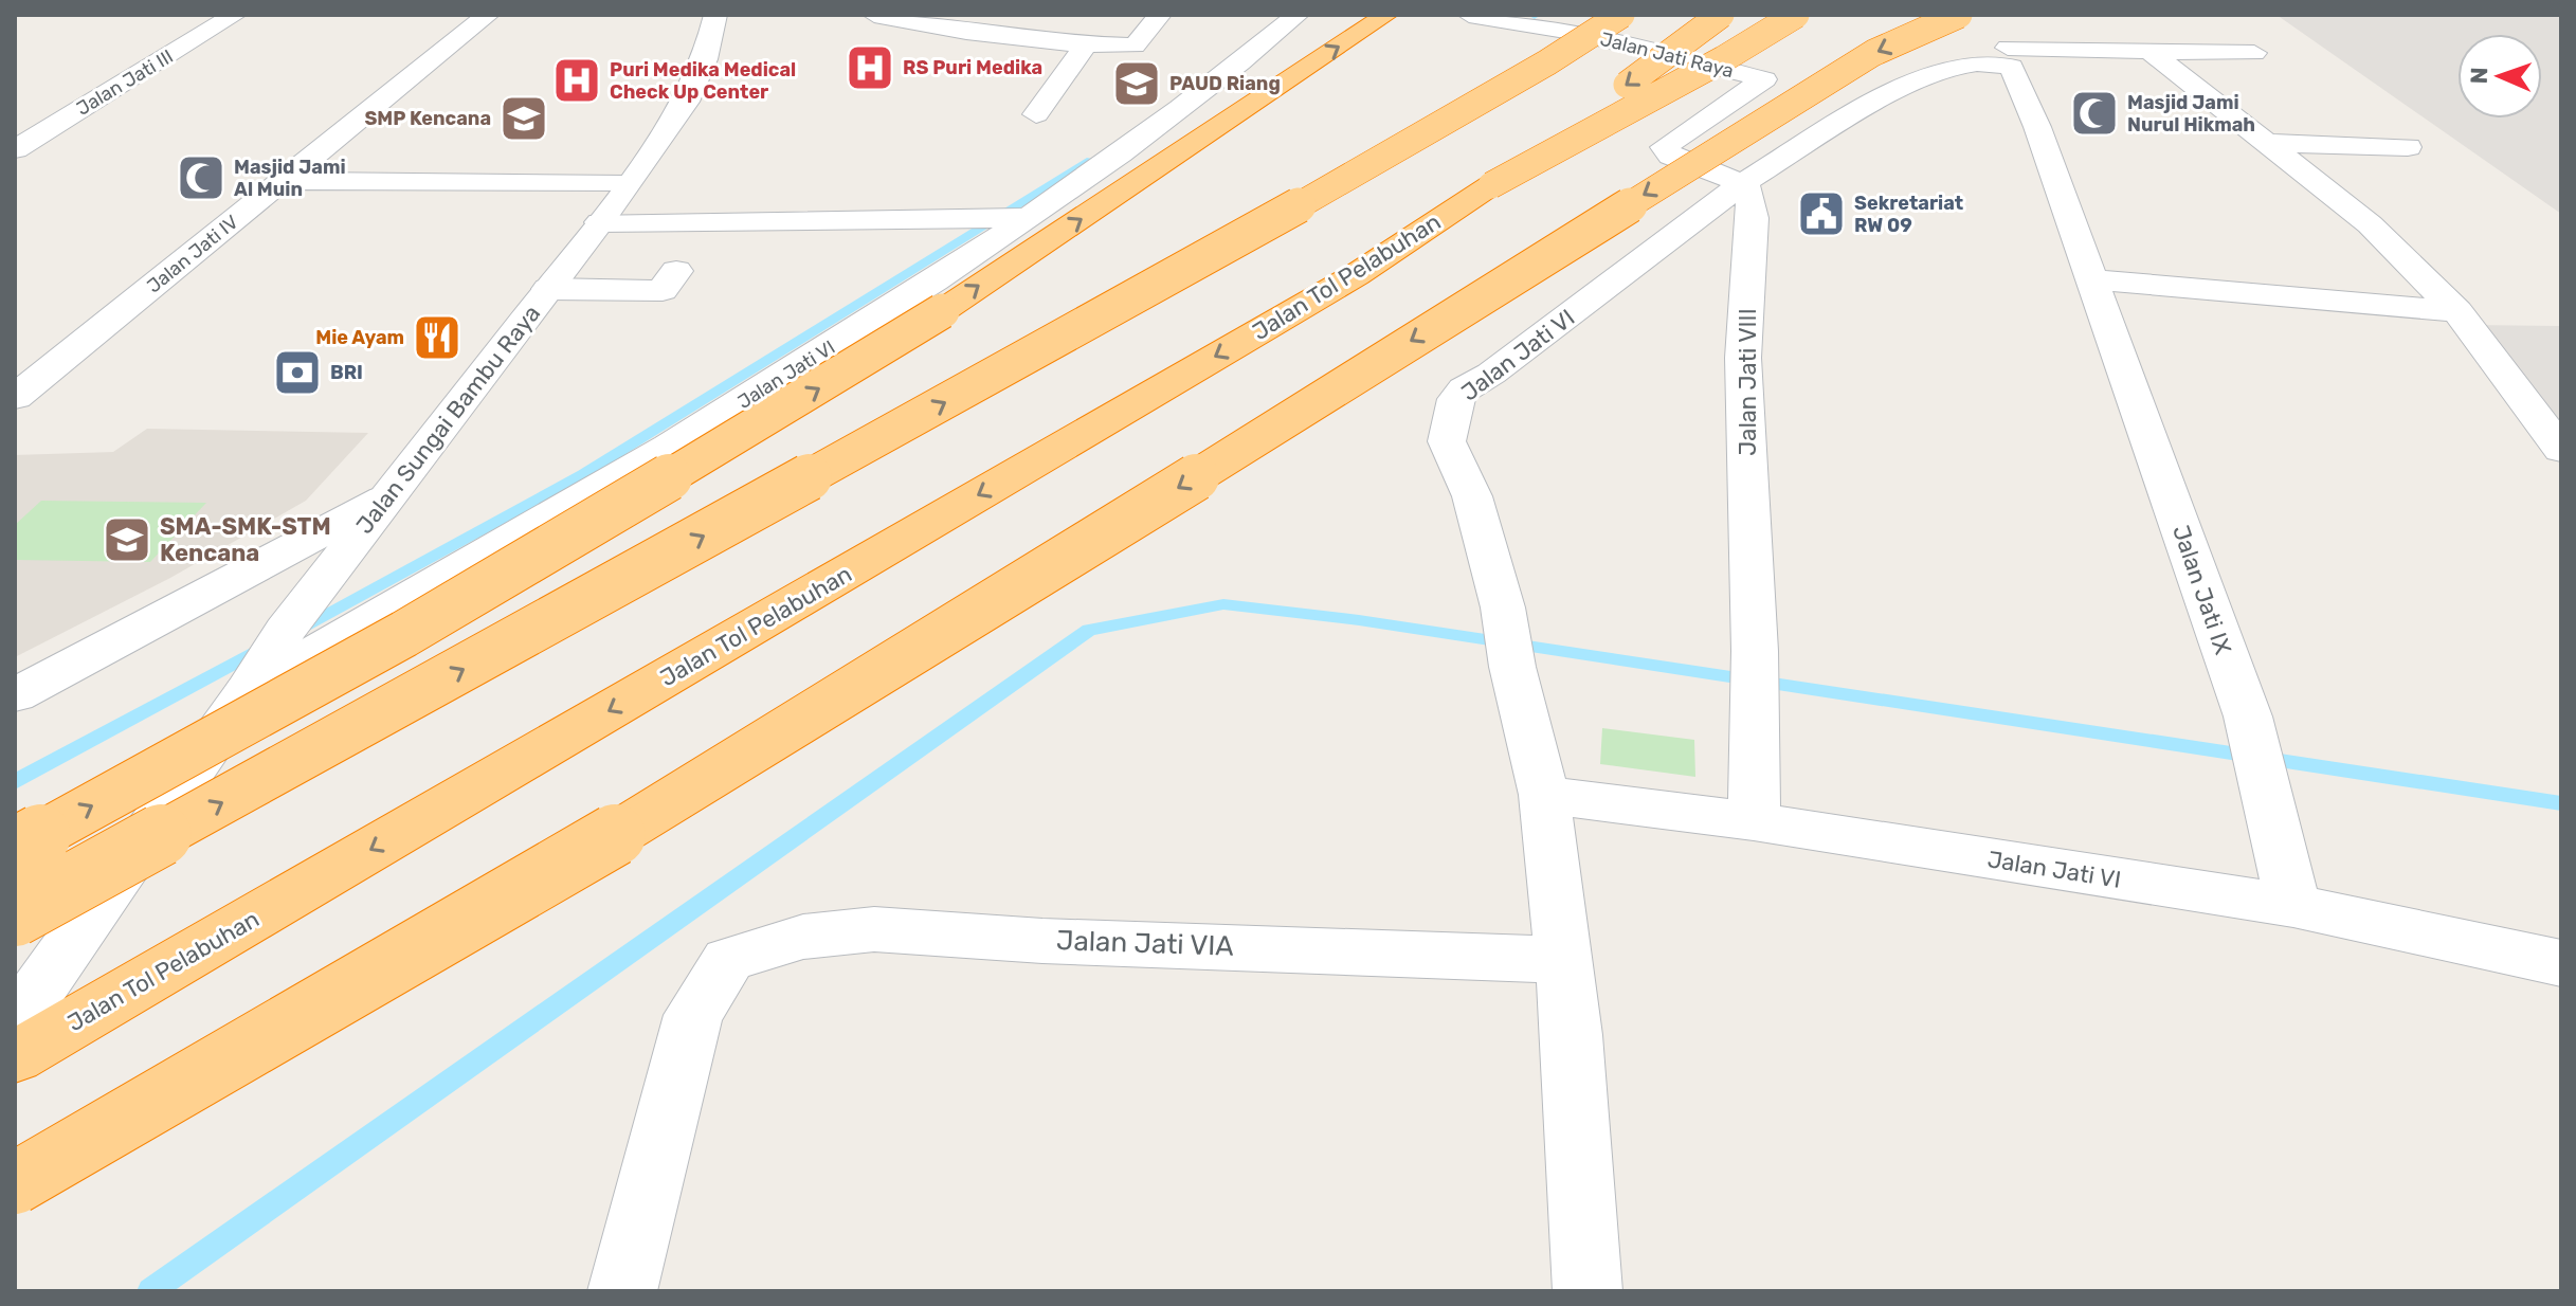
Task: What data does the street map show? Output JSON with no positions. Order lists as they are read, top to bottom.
{
  "streets": {
    "highway": ["Jalan Tol Pelabuhan"],
    "street": [
      "Jalan Jati Raya",
      "Jalan Jati III",
      "Jalan Jati IV",
      "Jalan Jati VI",
      "Jalan Jati VIII",
      "Jalan Sungai Bambu Raya",
      "Jalan Jati IX",
      "Jalan Jati VIA"
    ]
  },
  "crossings": [
    ["Jalan Jati Raya", "Jalan Jati VI"],
    ["Jalan Jati Raya", "Jalan Jati VIII"],
    ["Jalan Jati VI", "Jalan Jati VIII"],
    ["Jalan Jati VI", "Jalan Sungai Bambu Raya"],
    ["Jalan Jati VI", "Jalan Jati IX"],
    ["Jalan Jati VI", "Jalan Jati VIA"]
  ],
  "places": {
    "hospital": ["RS Puri Medika", "Puri Medika Medical Check Up Center"],
    "school or university": ["PAUD Riang", "SMP Kencana", "SMA-SMK-STM Kencana"],
    "mosque": ["Masjid Jami Nurul Hikmah", "Masjid Jami Al Muin"],
    "public building": ["Sekretariat RW 09"],
    "restaurant": ["Mie Ayam"],
    "bank": ["BRI"]
  },
  "north": "left"
}
